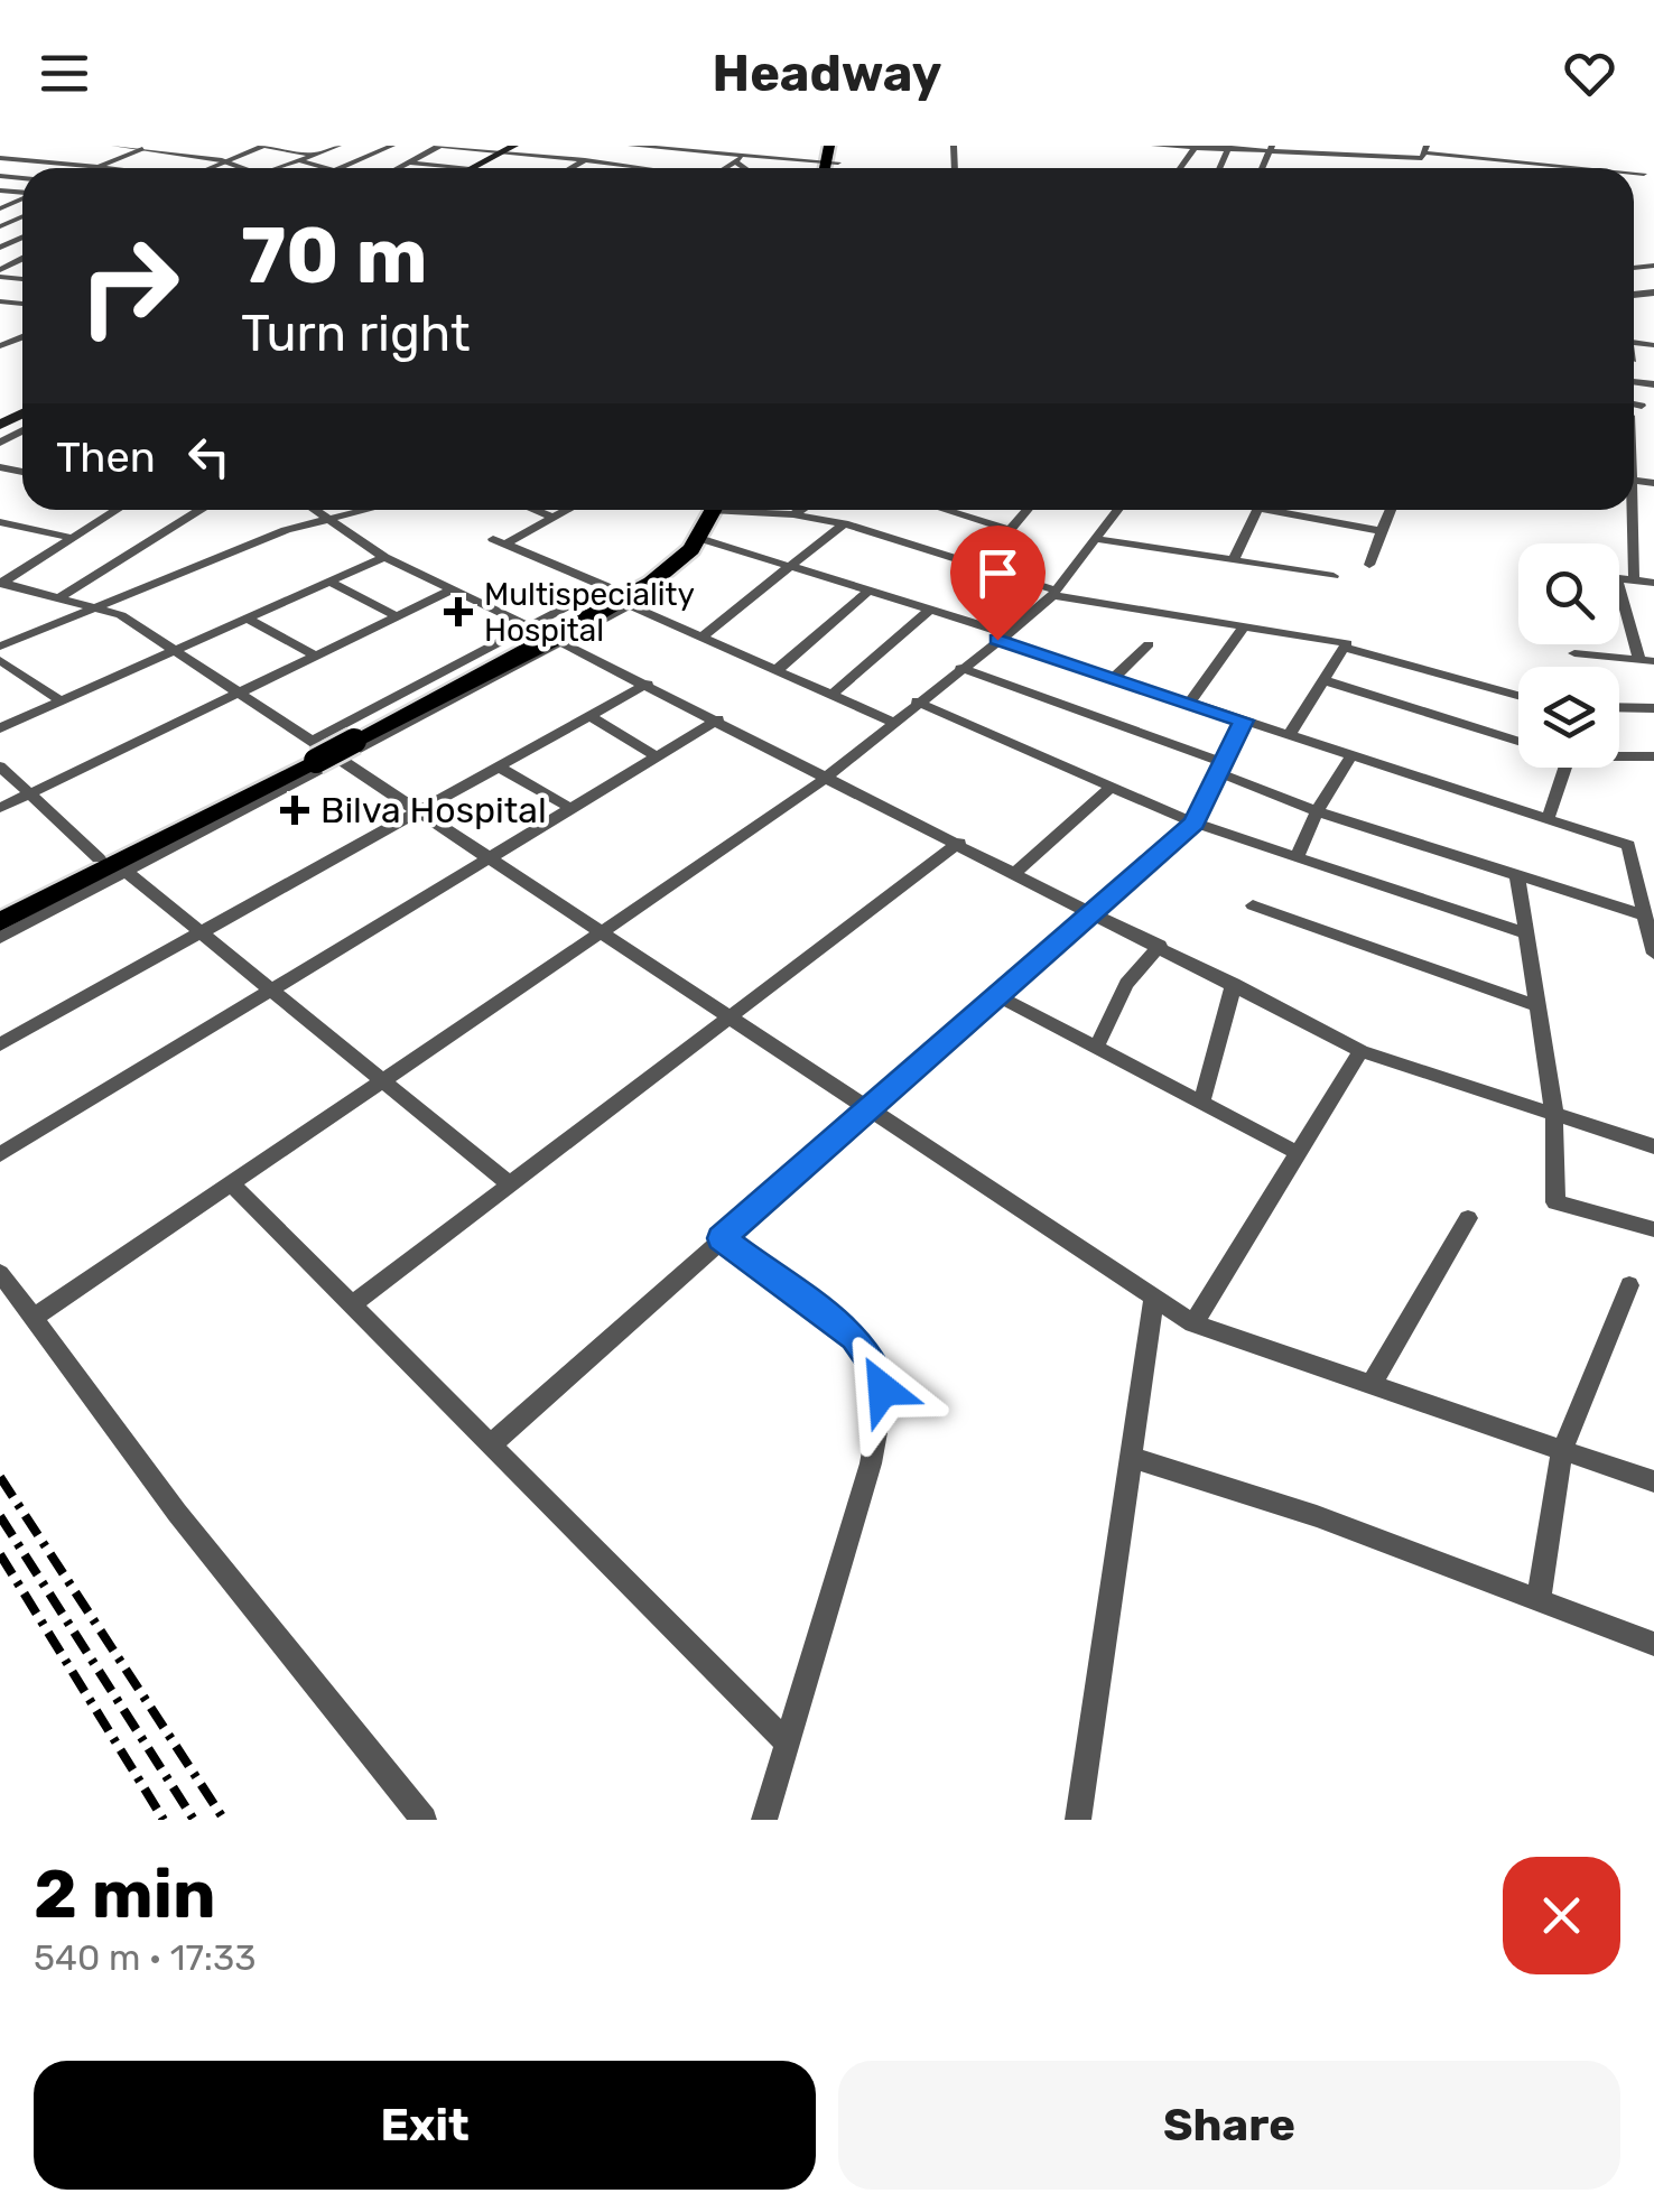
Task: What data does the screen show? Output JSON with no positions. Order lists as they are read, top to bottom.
{
  "places": {
    "health": ["Multispeciality Hospital", "Bilva Hospital"]
  },
  "page": {
    "header": "Headway",
    "turn": ["70 m", "Turn right"],
    "then": "Then",
    "heading": ["2 min", "540 m · 17:33"],
    "buttons": ["Exit", "Share"]
  }
}
